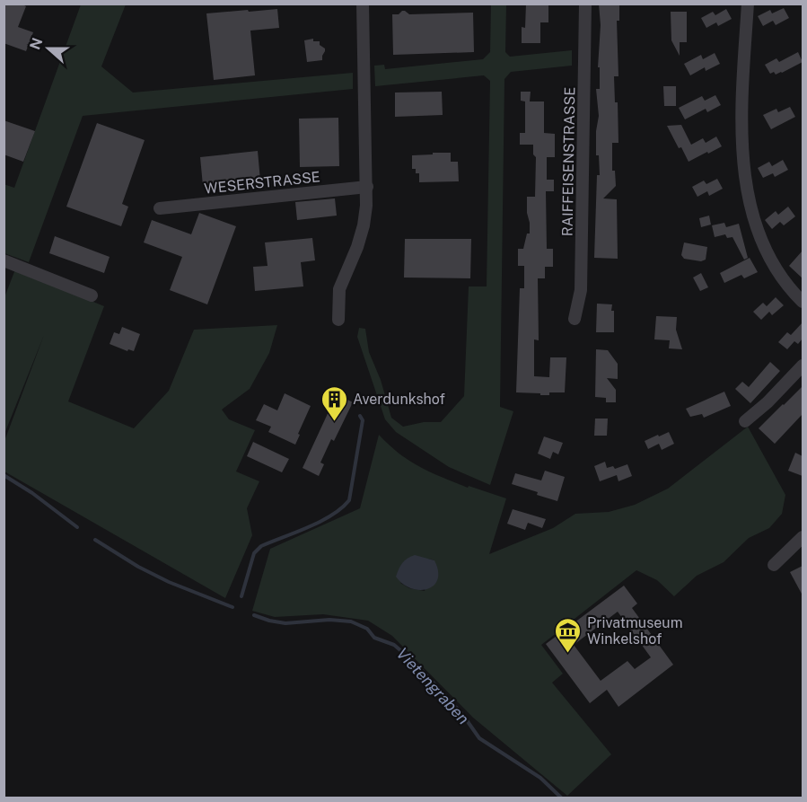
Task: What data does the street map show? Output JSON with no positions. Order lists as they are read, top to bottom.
{
  "streets": {
    "street": ["RAIFFEISENSTRASSE", "WESERSTRASSE"]
  },
  "water": ["Vietengraben"],
  "places": {
    "building": ["Averdunkshof"],
    "museum": ["Privatmuseum Winkelshof"]
  },
  "north": "left"
}
